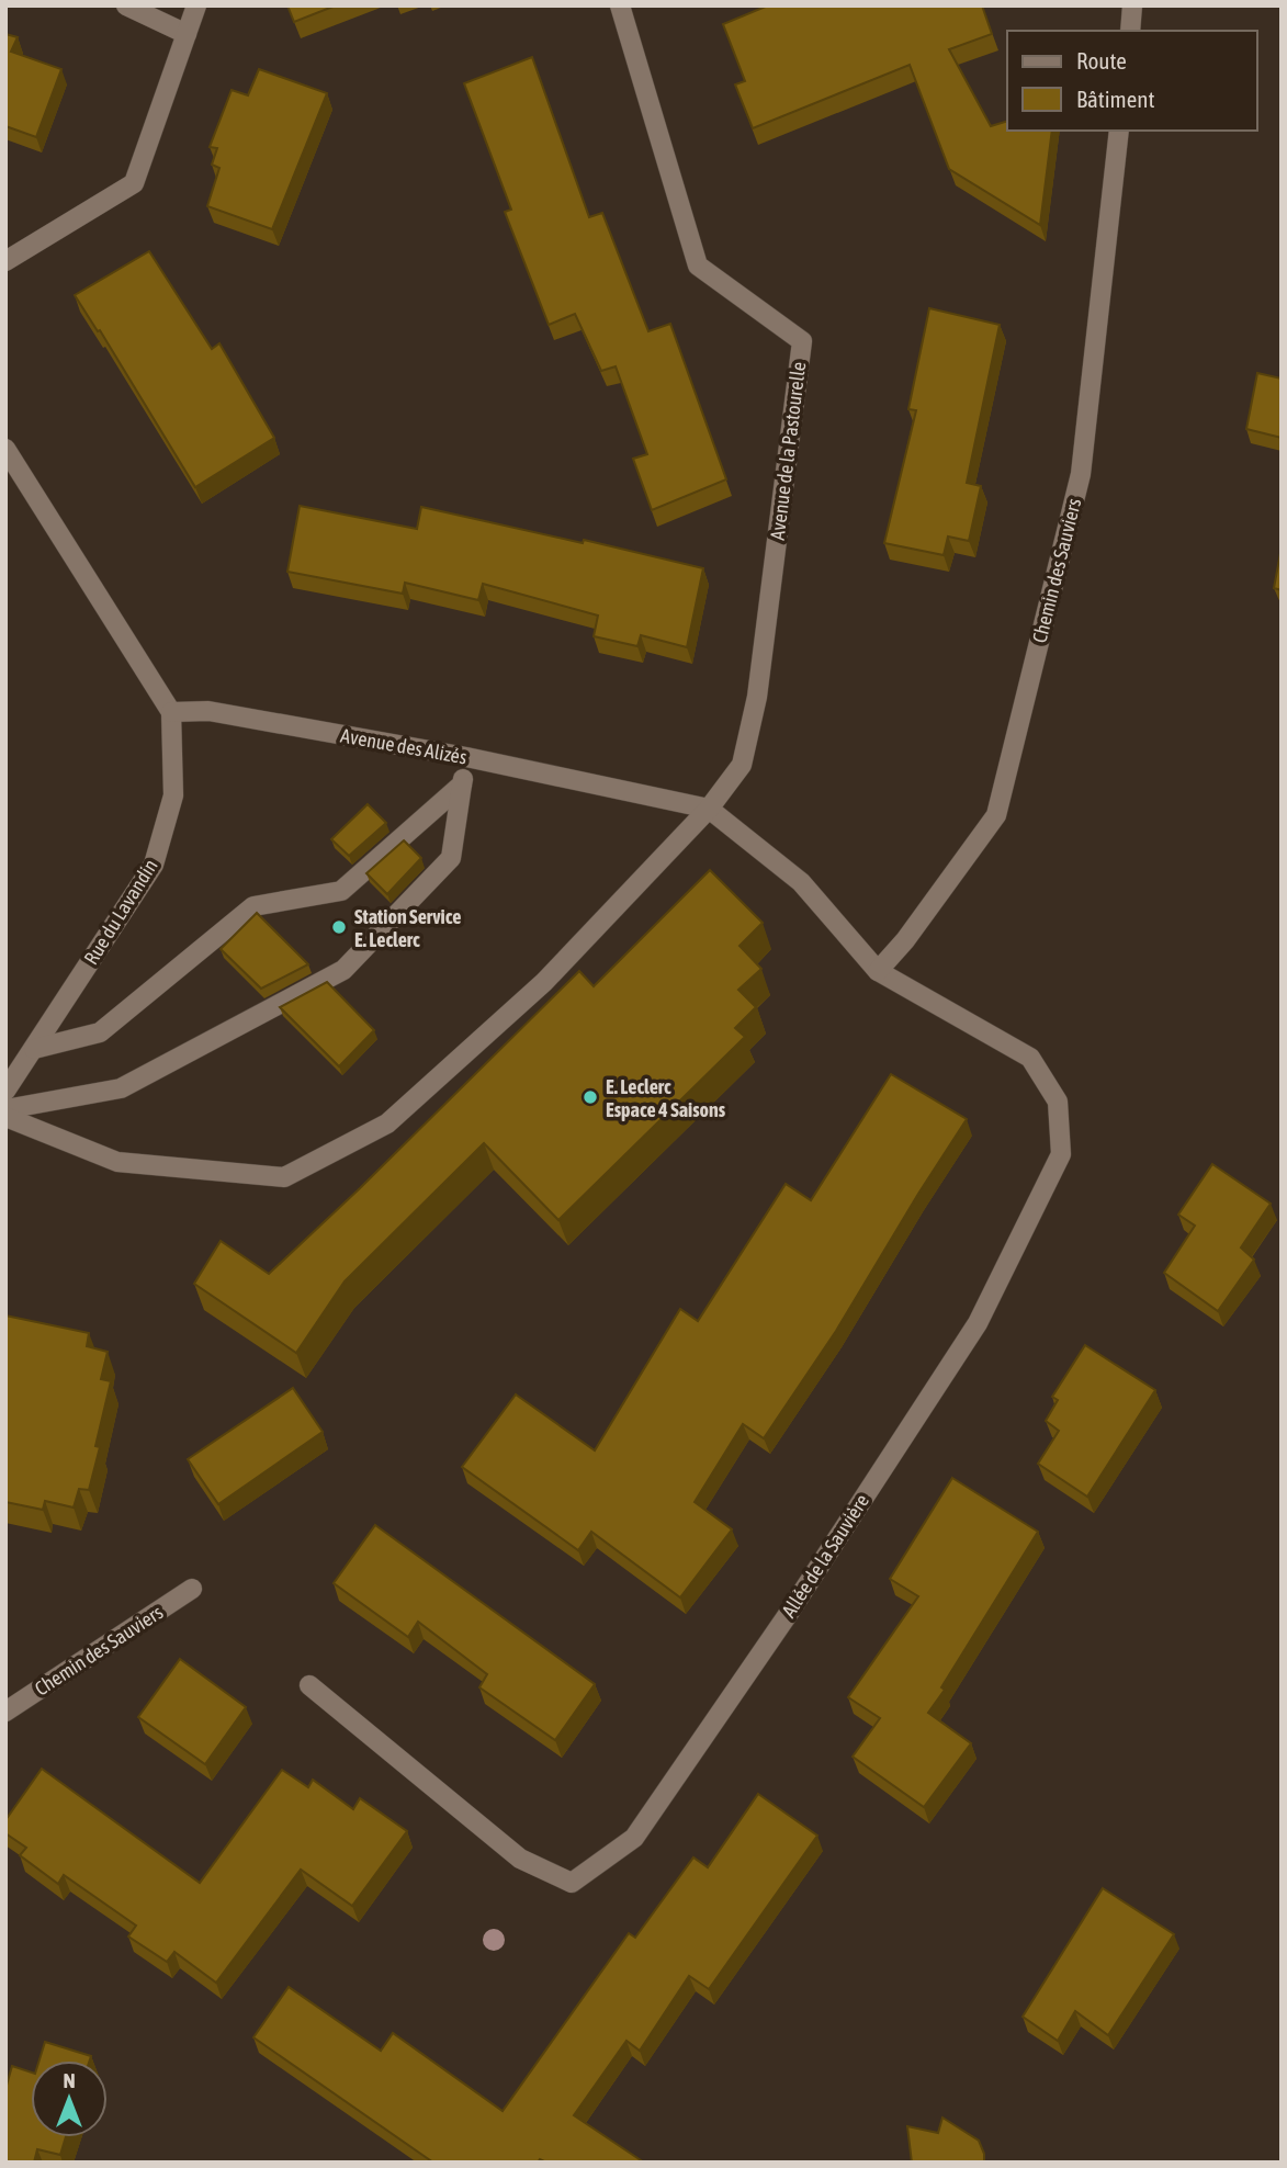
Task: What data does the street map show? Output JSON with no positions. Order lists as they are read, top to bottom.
{
  "streets": {
    "street": [
      "Avenue de la Pastourelle",
      "Chemin des Sauviers",
      "Avenue des Alizés",
      "Rue du Lavandin",
      "Allée de la Sauvière"
    ]
  },
  "crossings": [
    ["Avenue de la Pastourelle", "Avenue des Alizés"],
    ["Chemin des Sauviers", "Avenue des Alizés"],
    ["Chemin des Sauviers", "Allée de la Sauvière"],
    ["Avenue des Alizés", "Rue du Lavandin"],
    ["Avenue des Alizés", "Allée de la Sauvière"]
  ],
  "places": ["Station Service E. Leclerc", "E. Leclerc Espace 4 Saisons"],
  "legend": ["Route", "Bâtiment"],
  "north": "top"
}
